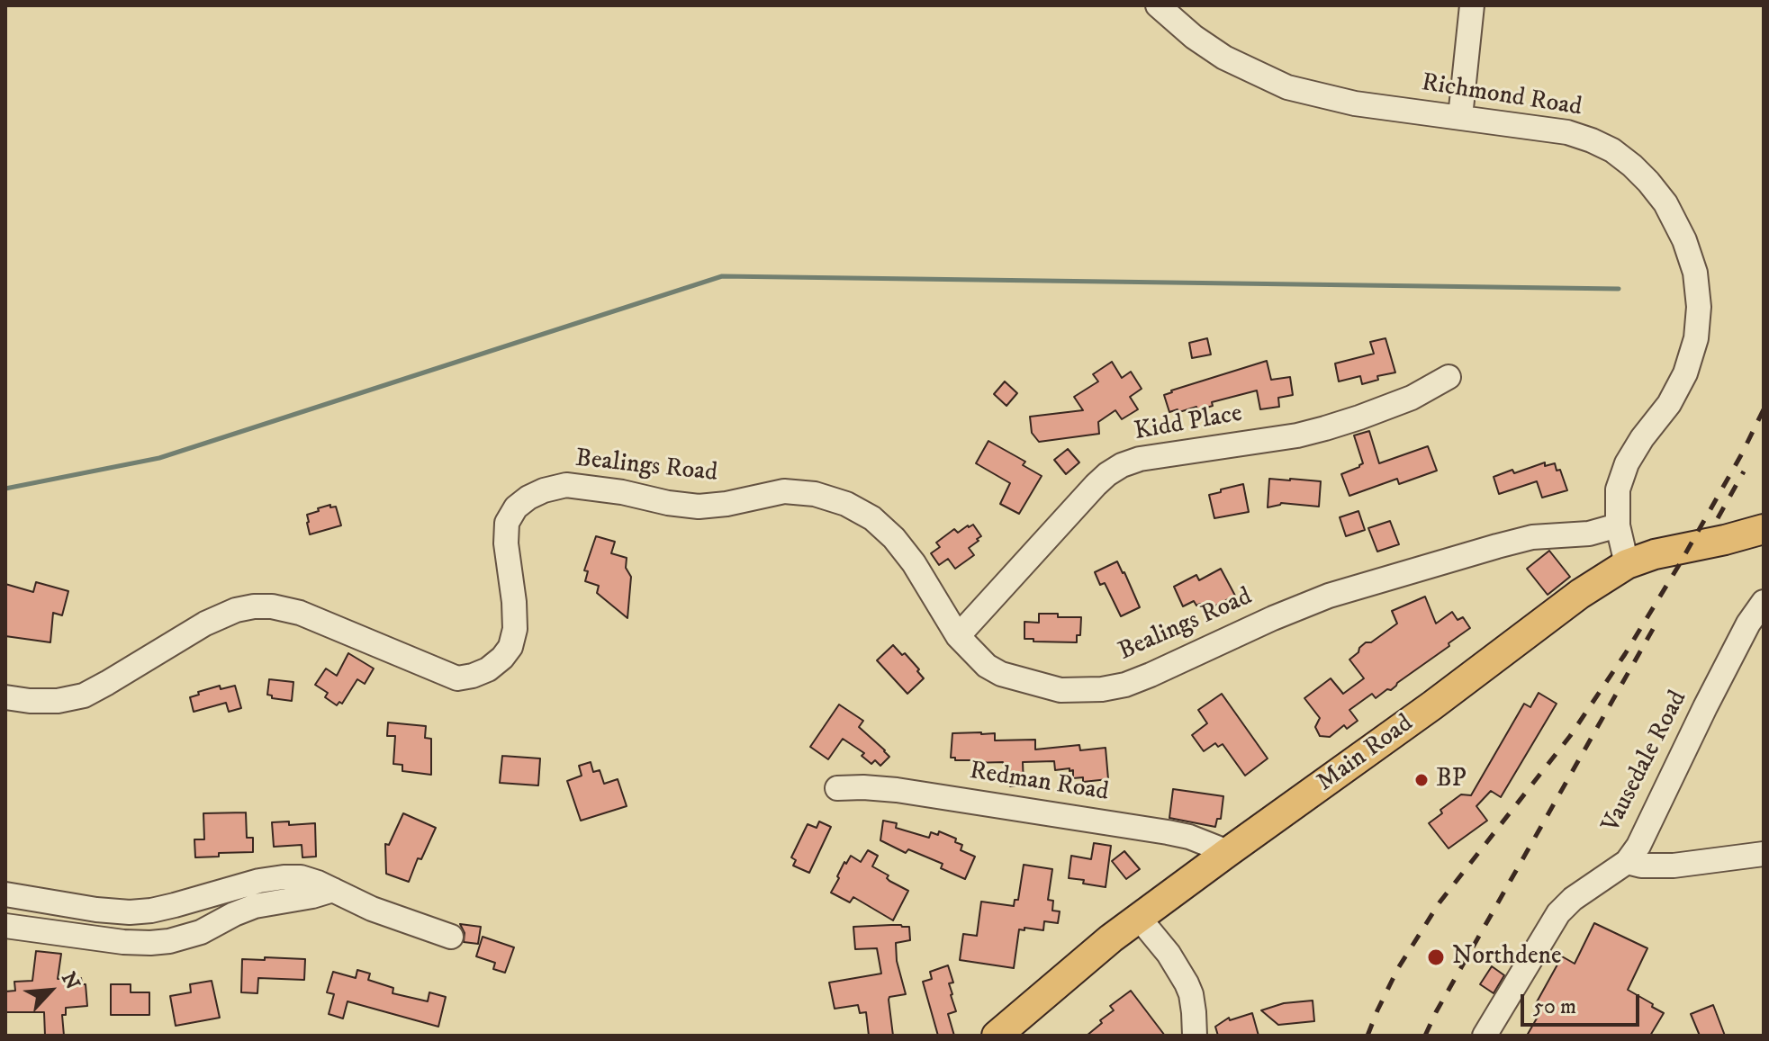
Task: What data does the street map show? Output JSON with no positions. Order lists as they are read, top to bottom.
{
  "streets": {
    "main road": ["Main Road"],
    "street": [
      "Richmond Road",
      "Kidd Place",
      "Bealings Road",
      "Vausedale Road",
      "Redman Road"
    ]
  },
  "crossings": [
    ["Richmond Road", "Bealings Road"],
    ["Richmond Road", "Main Road"],
    ["Kidd Place", "Bealings Road"],
    ["Main Road", "Redman Road"]
  ],
  "places": ["BP", "Northdene"],
  "scale_bar": "50 m",
  "north": "top right"
}
